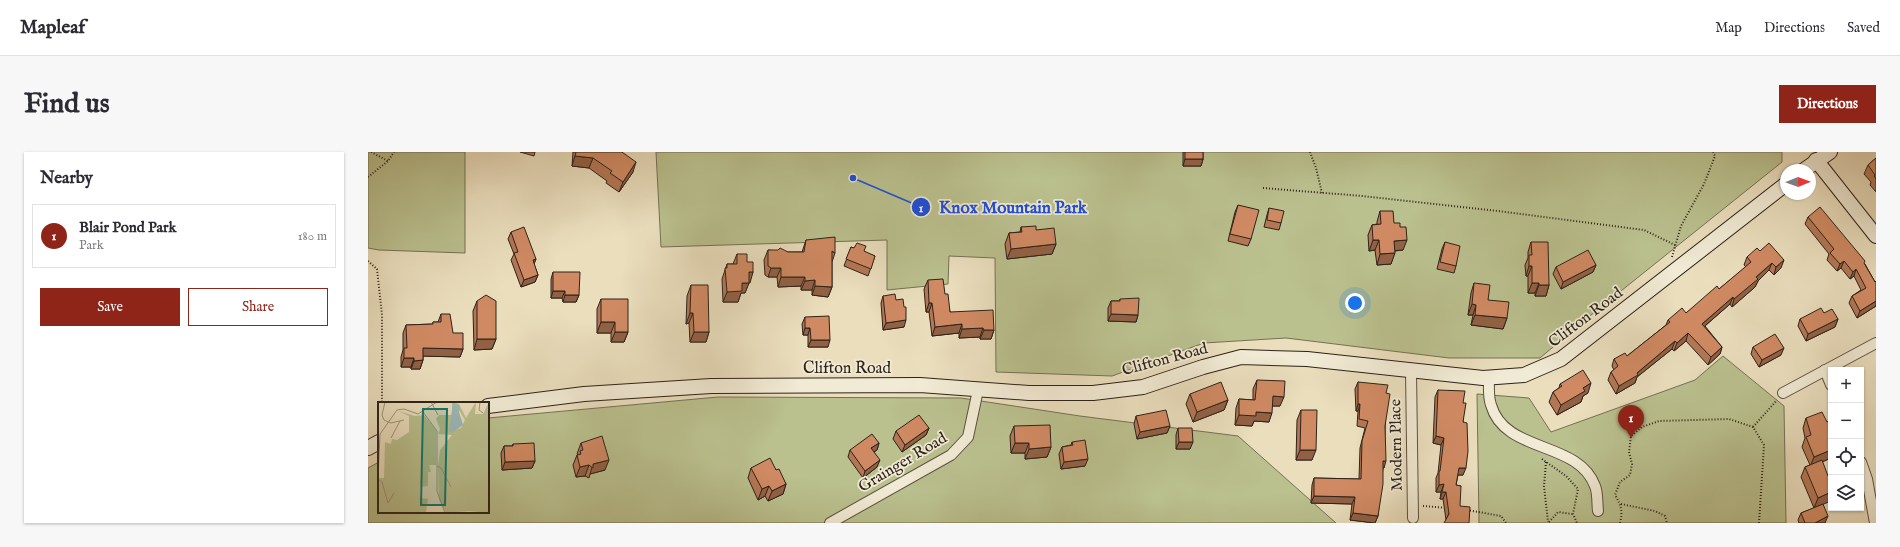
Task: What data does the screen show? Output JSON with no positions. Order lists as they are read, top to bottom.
{
  "streets": {
    "main road": ["Clifton Road"],
    "street": ["Modern Place", "Grainger Road"]
  },
  "crossings": [
    ["Clifton Road", "Modern Place"],
    ["Clifton Road", "Grainger Road"]
  ],
  "places": ["Knox Mountain Park"],
  "north": "right",
  "page": {
    "header": "Mapleaf",
    "nav": ["Map", "Directions", "Saved"],
    "buttons": [
      "Directions",
      ["Save", "Share"]
    ],
    "title": "Find us",
    "heading": "Nearby",
    "list": [
      {
        "mark": "1",
        "name": "Blair Pond Park",
        "note": "Park",
        "value": "180 m"
      }
    ],
    "map_buttons": ["+", "−"],
    "pins": "1"
  }
}
